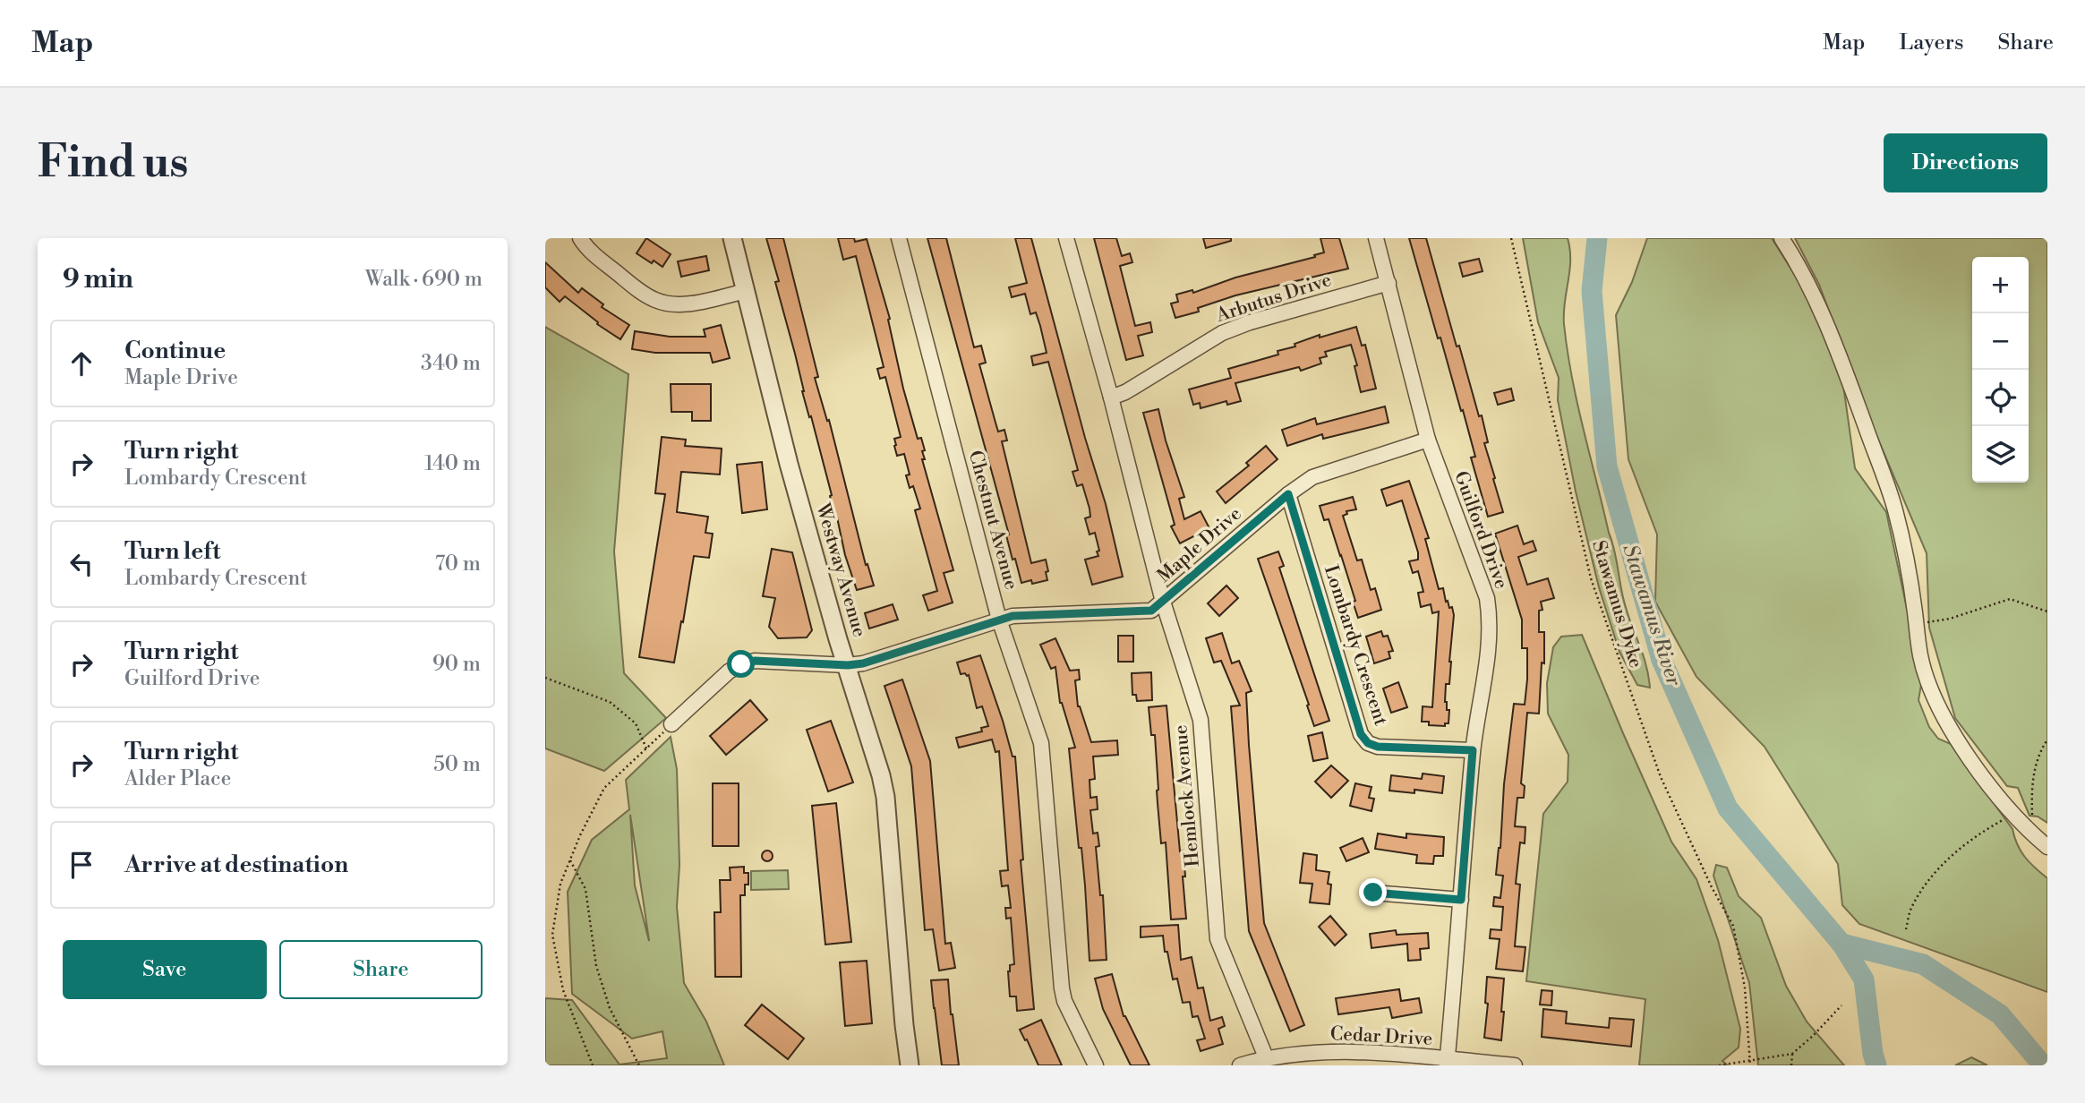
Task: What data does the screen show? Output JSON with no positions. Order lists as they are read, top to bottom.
{
  "streets": {
    "street": [
      "Arbutus Drive",
      "Chestnut Avenue",
      "Guilford Drive",
      "Maple Drive",
      "Westway Avenue",
      "Lombardy Crescent",
      "Hemlock Avenue",
      "Cedar Drive"
    ],
    "path": ["Stawamus Dyke"]
  },
  "crossings": [
    ["Arbutus Drive", "Guilford Drive"],
    ["Arbutus Drive", "Hemlock Avenue"],
    ["Chestnut Avenue", "Maple Drive"],
    ["Guilford Drive", "Maple Drive"],
    ["Guilford Drive", "Lombardy Crescent"],
    ["Guilford Drive", "Cedar Drive"],
    ["Maple Drive", "Westway Avenue"],
    ["Maple Drive", "Lombardy Crescent"],
    ["Maple Drive", "Hemlock Avenue"],
    ["Hemlock Avenue", "Cedar Drive"]
  ],
  "water": ["Stawamus River"],
  "page": {
    "header": "Map",
    "nav": ["Map", "Layers", "Share"],
    "buttons": [
      "Directions",
      ["Save", "Share"]
    ],
    "title": "Find us",
    "heading": ["9 min", "Walk · 690 m"],
    "map_buttons": ["+", "−"],
    "list": [
      ["Continue", "Maple Drive", "340 m"],
      ["Turn right", "Lombardy Crescent", "140 m"],
      ["Turn left", "Lombardy Crescent", "70 m"],
      ["Turn right", "Guilford Drive", "90 m"],
      ["Turn right", "Alder Place", "50 m"],
      "Arrive at destination"
    ]
  }
}
